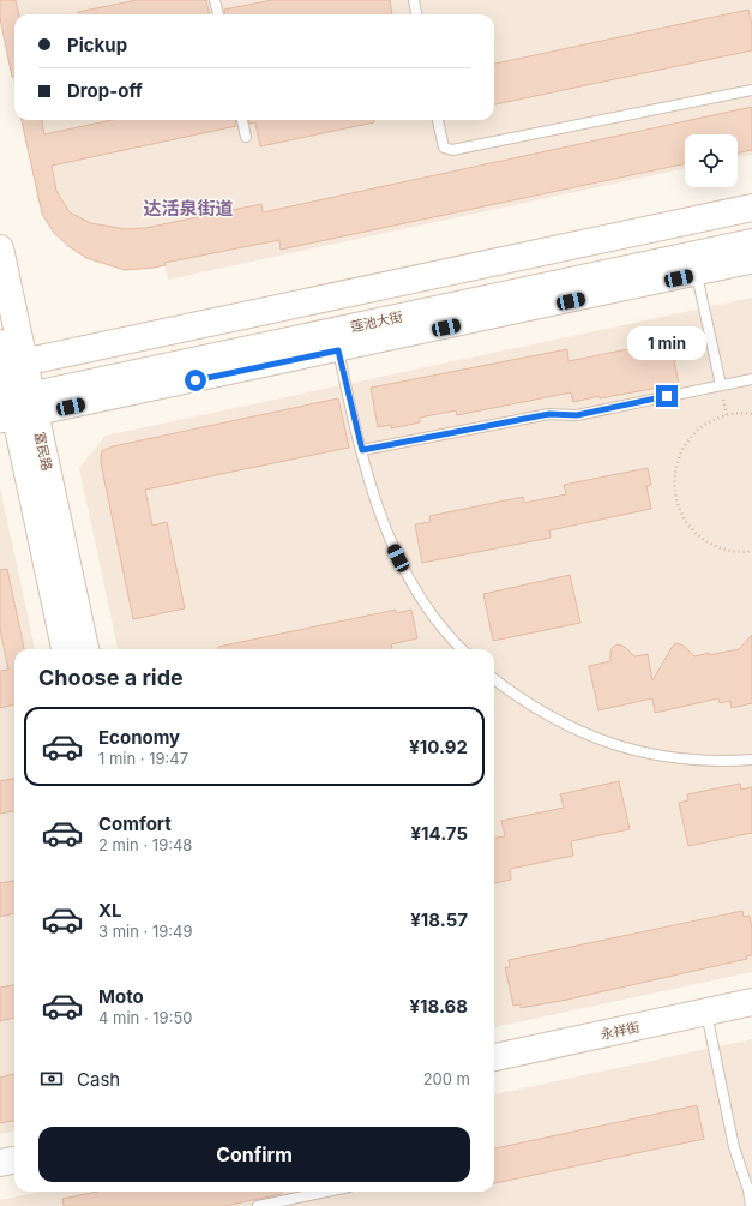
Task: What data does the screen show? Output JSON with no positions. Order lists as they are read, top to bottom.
{
  "streets": {
    "main road": ["莲池大街", "富民路", "永祥街"]
  },
  "crossings": [
    ["莲池大街", "富民路"]
  ],
  "districts": ["达活泉街道"],
  "page": {
    "banner": ["Pickup", "Drop-off"],
    "bubble": "1 min",
    "heading": "Choose a ride",
    "list": [
      {
        "name": "Economy",
        "note": "1 min · 19:47",
        "value": "¥10.92"
      },
      {
        "name": "Comfort",
        "note": "2 min · 19:48",
        "value": "¥14.75"
      },
      {
        "name": "XL",
        "note": "3 min · 19:49",
        "value": "¥18.57"
      },
      {
        "name": "Moto",
        "note": "4 min · 19:50",
        "value": "¥18.68"
      }
    ],
    "pay": ["Cash", "200 m"],
    "buttons": "Confirm"
  }
}
